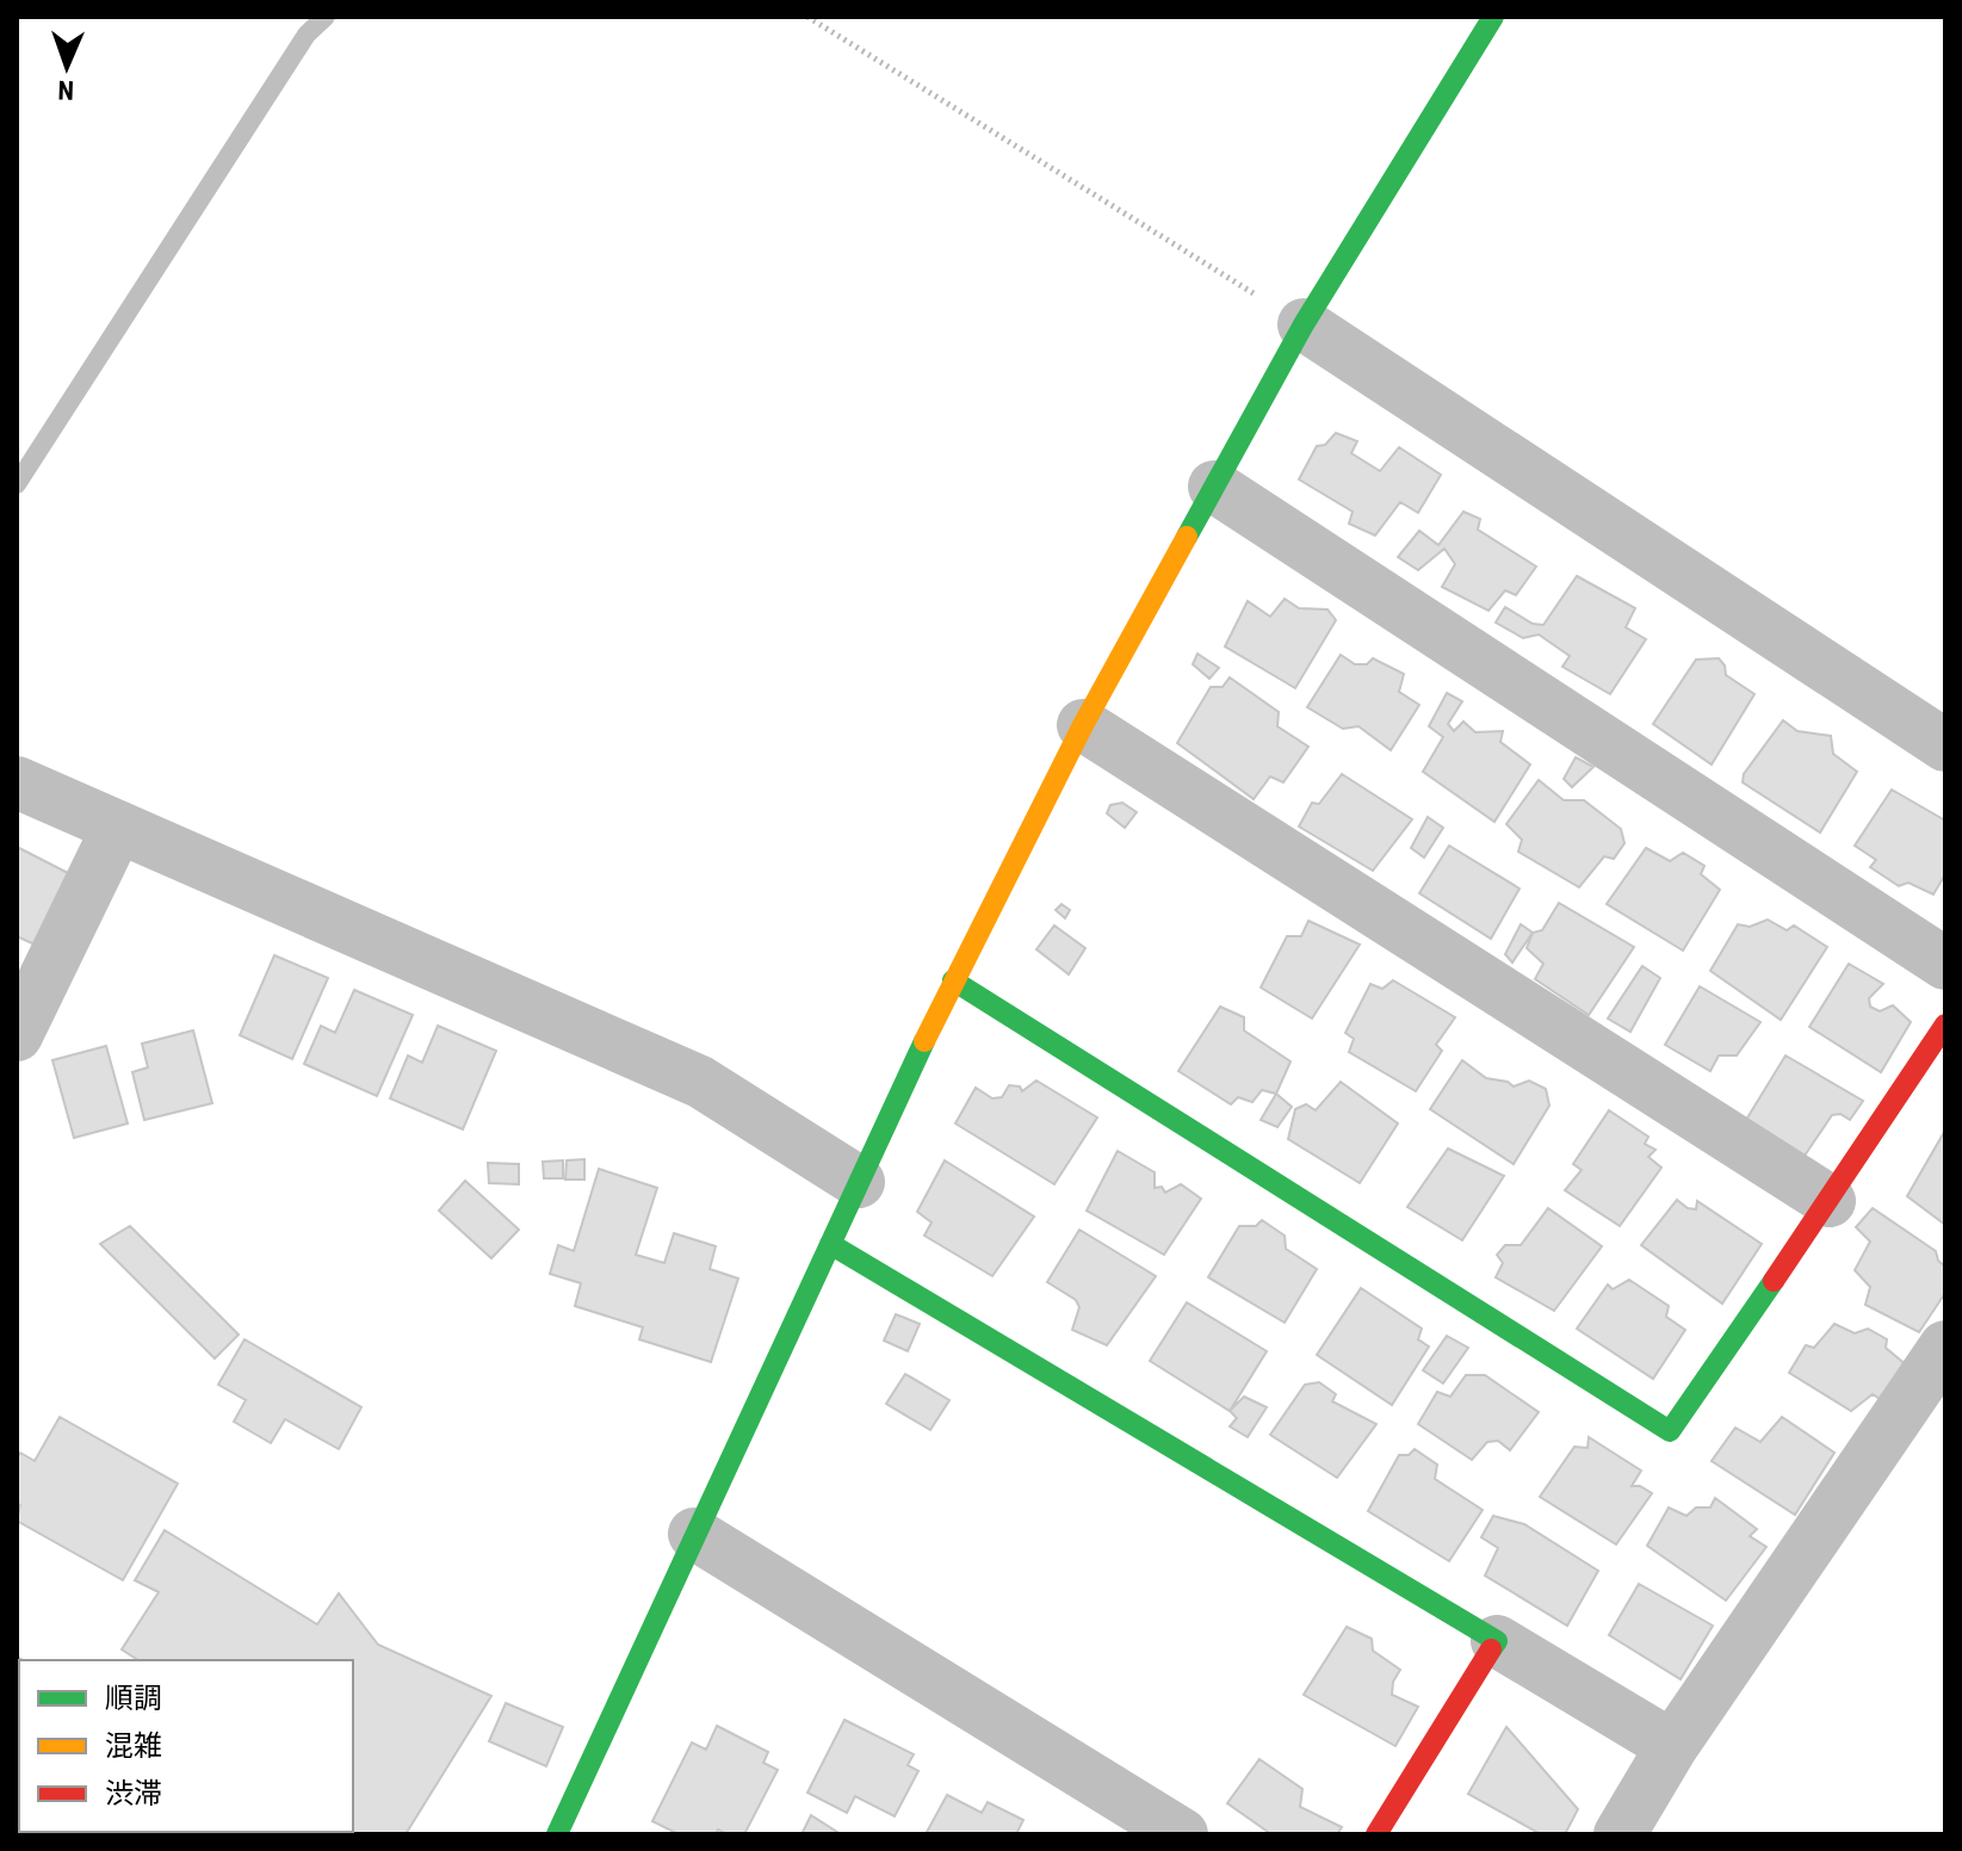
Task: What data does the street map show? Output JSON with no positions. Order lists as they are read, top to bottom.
{
  "legend": ["順調", "混雑", "渋滞"],
  "north": "bottom"
}
